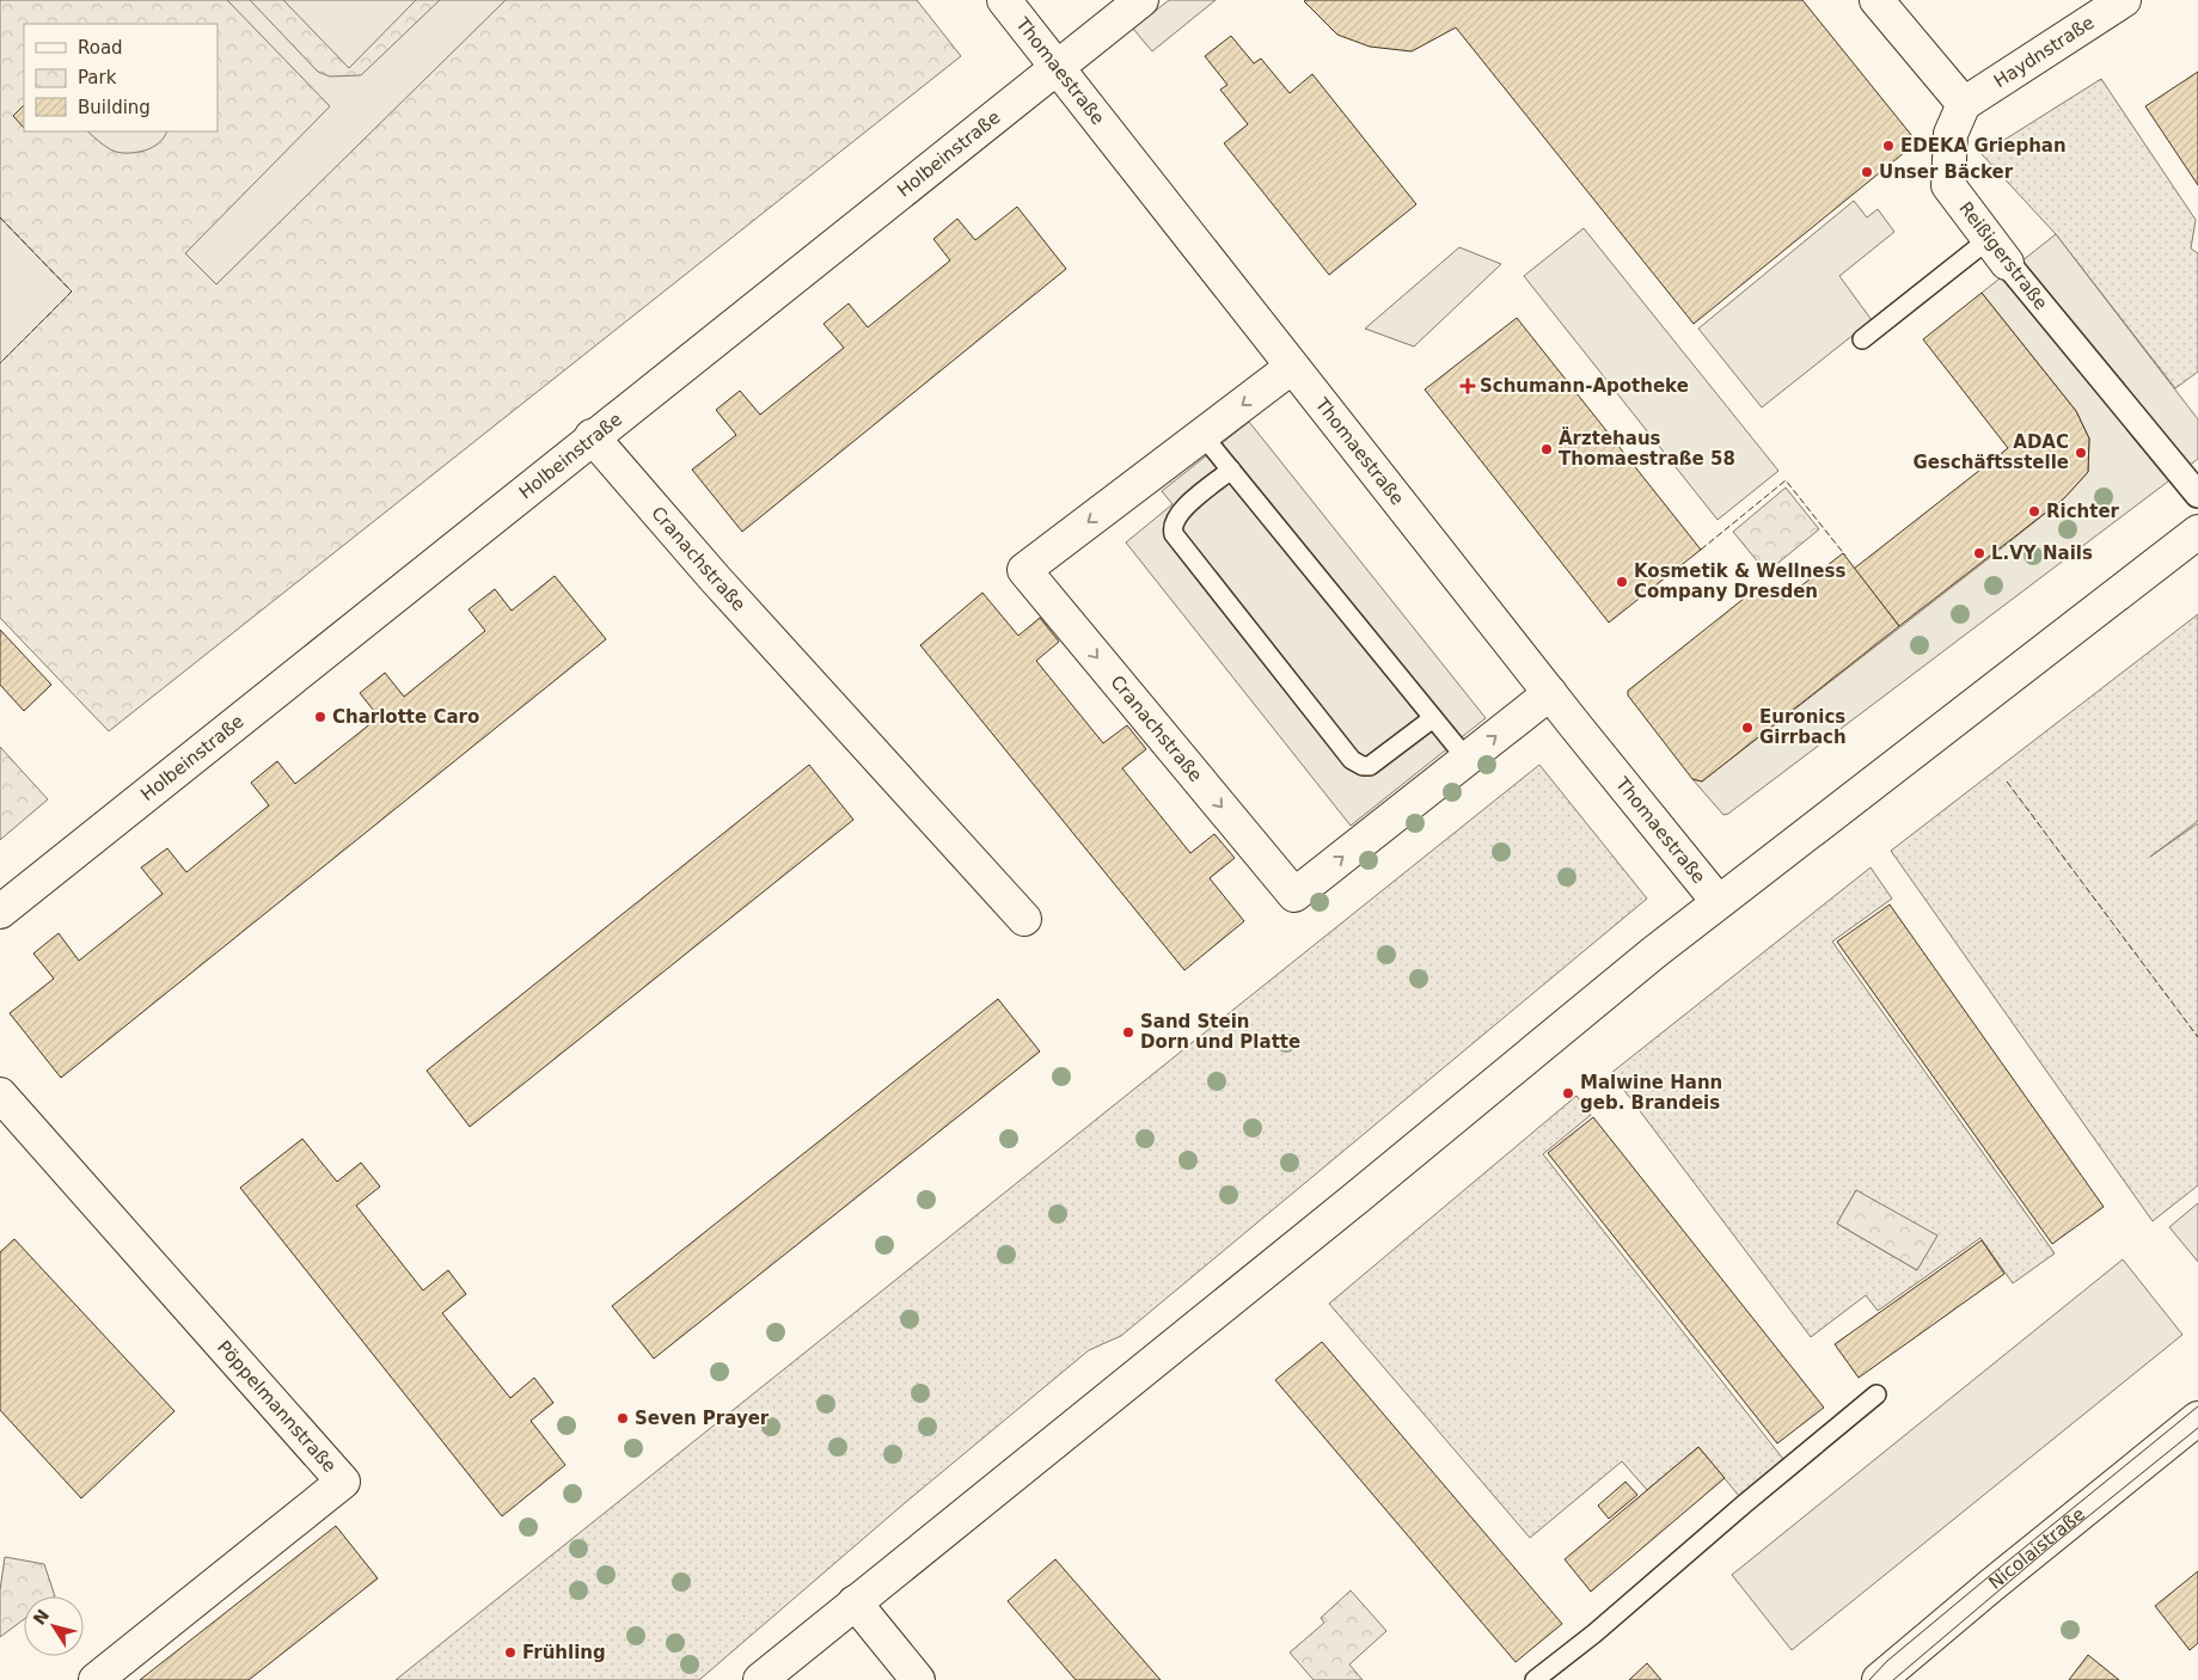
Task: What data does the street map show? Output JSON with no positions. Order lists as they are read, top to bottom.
{
  "streets": {
    "street": [
      "Haydnstraße",
      "Thomaestraße",
      "Holbeinstraße",
      "Reißigerstraße",
      "Cranachstraße",
      "Pöppelmannstraße",
      "Nicolaistraße"
    ]
  },
  "crossings": [
    ["Haydnstraße", "Reißigerstraße"],
    ["Thomaestraße", "Holbeinstraße"],
    ["Thomaestraße", "Cranachstraße"],
    ["Holbeinstraße", "Cranachstraße"]
  ],
  "places": {
    "other": [
      "EDEKA Griephan",
      "Unser Bäcker",
      "Ärztehaus Thomaestraße 58",
      "ADAC Geschäftsstelle",
      "Richter",
      "L.VY Nails",
      "Kosmetik & Wellness Company Dresden",
      "Charlotte Caro",
      "Euronics Girrbach",
      "Sand Stein Dorn und Platte",
      "Malwine Hann geb. Brandeis",
      "Seven Prayer",
      "Frühling"
    ],
    "health": ["Schumann-Apotheke"]
  },
  "legend": ["Road", "Park", "Building"],
  "north": "top left"
}
